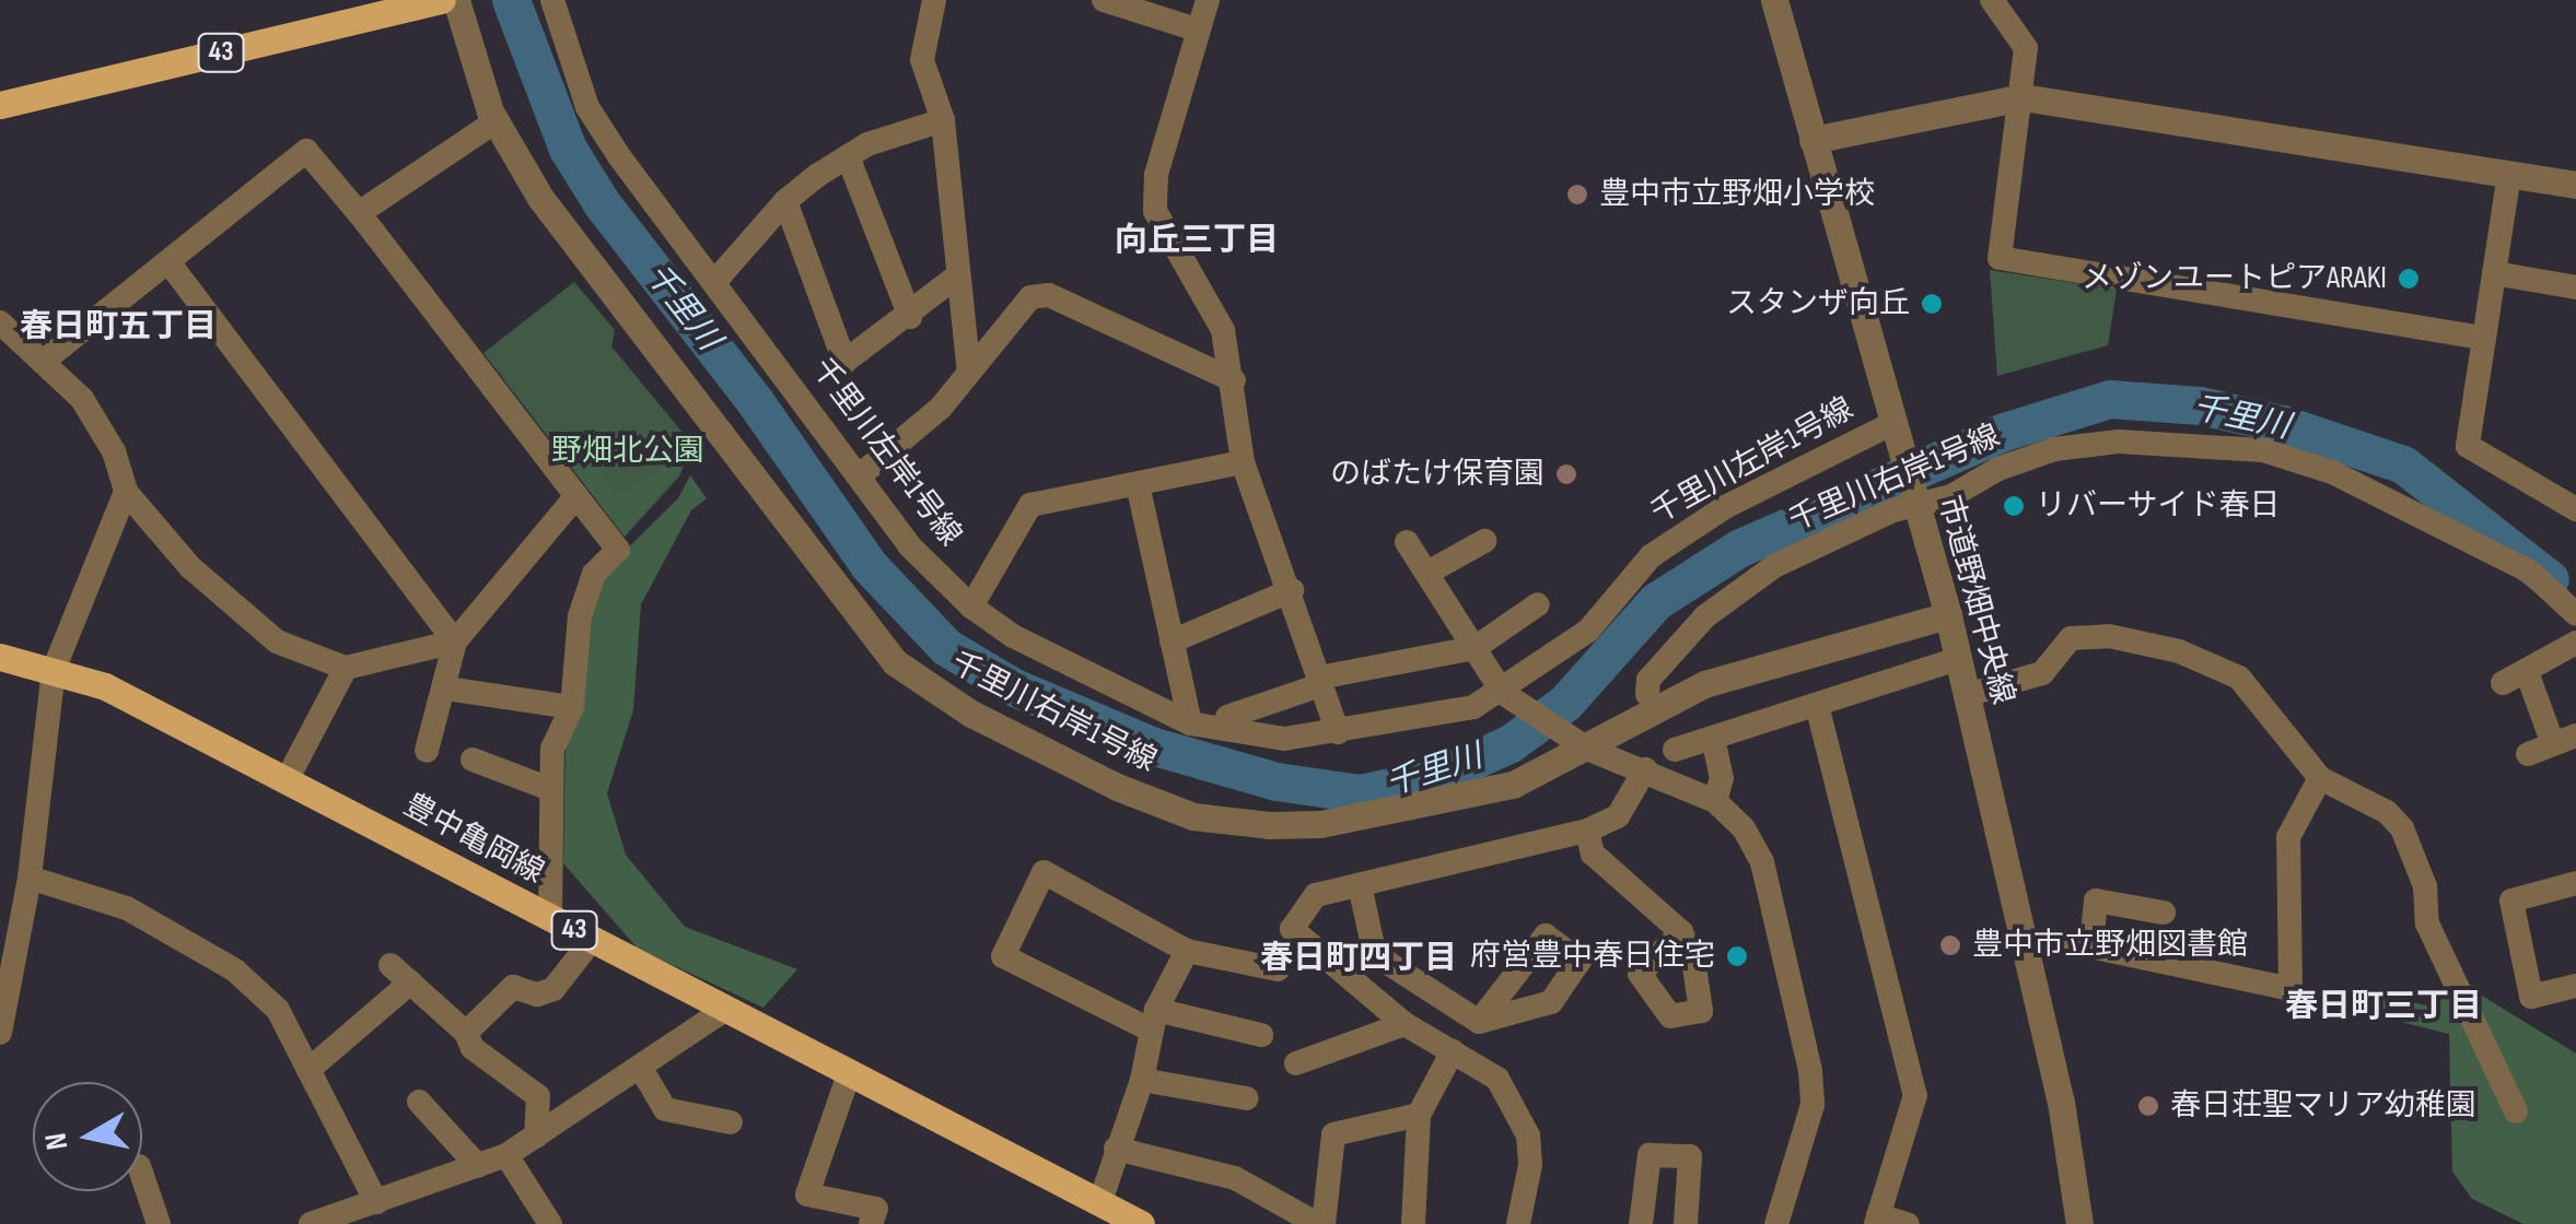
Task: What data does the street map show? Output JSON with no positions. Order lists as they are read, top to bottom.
{
  "streets": {
    "main road": ["43", "豊中亀岡線"],
    "street": ["千里川左岸1号線", "千里川右岸1号線", "市道野畑中央線"]
  },
  "crossings": [
    ["千里川左岸1号線", "市道野畑中央線"],
    ["千里川右岸1号線", "市道野畑中央線"]
  ],
  "districts": [
    "向丘三丁目",
    "春日町五丁目",
    "春日町四丁目",
    "春日町三丁目"
  ],
  "water": ["千里川"],
  "parks": ["野畑北公園"],
  "places": [
    "豊中市立野畑小学校",
    "メゾンユートピアARAKI",
    "スタンザ向丘",
    "のばたけ保育園",
    "リバーサイド春日",
    "豊中市立野畑図書館",
    "府営豊中春日住宅",
    "春日荘聖マリア幼稚園"
  ],
  "north": "left"
}
